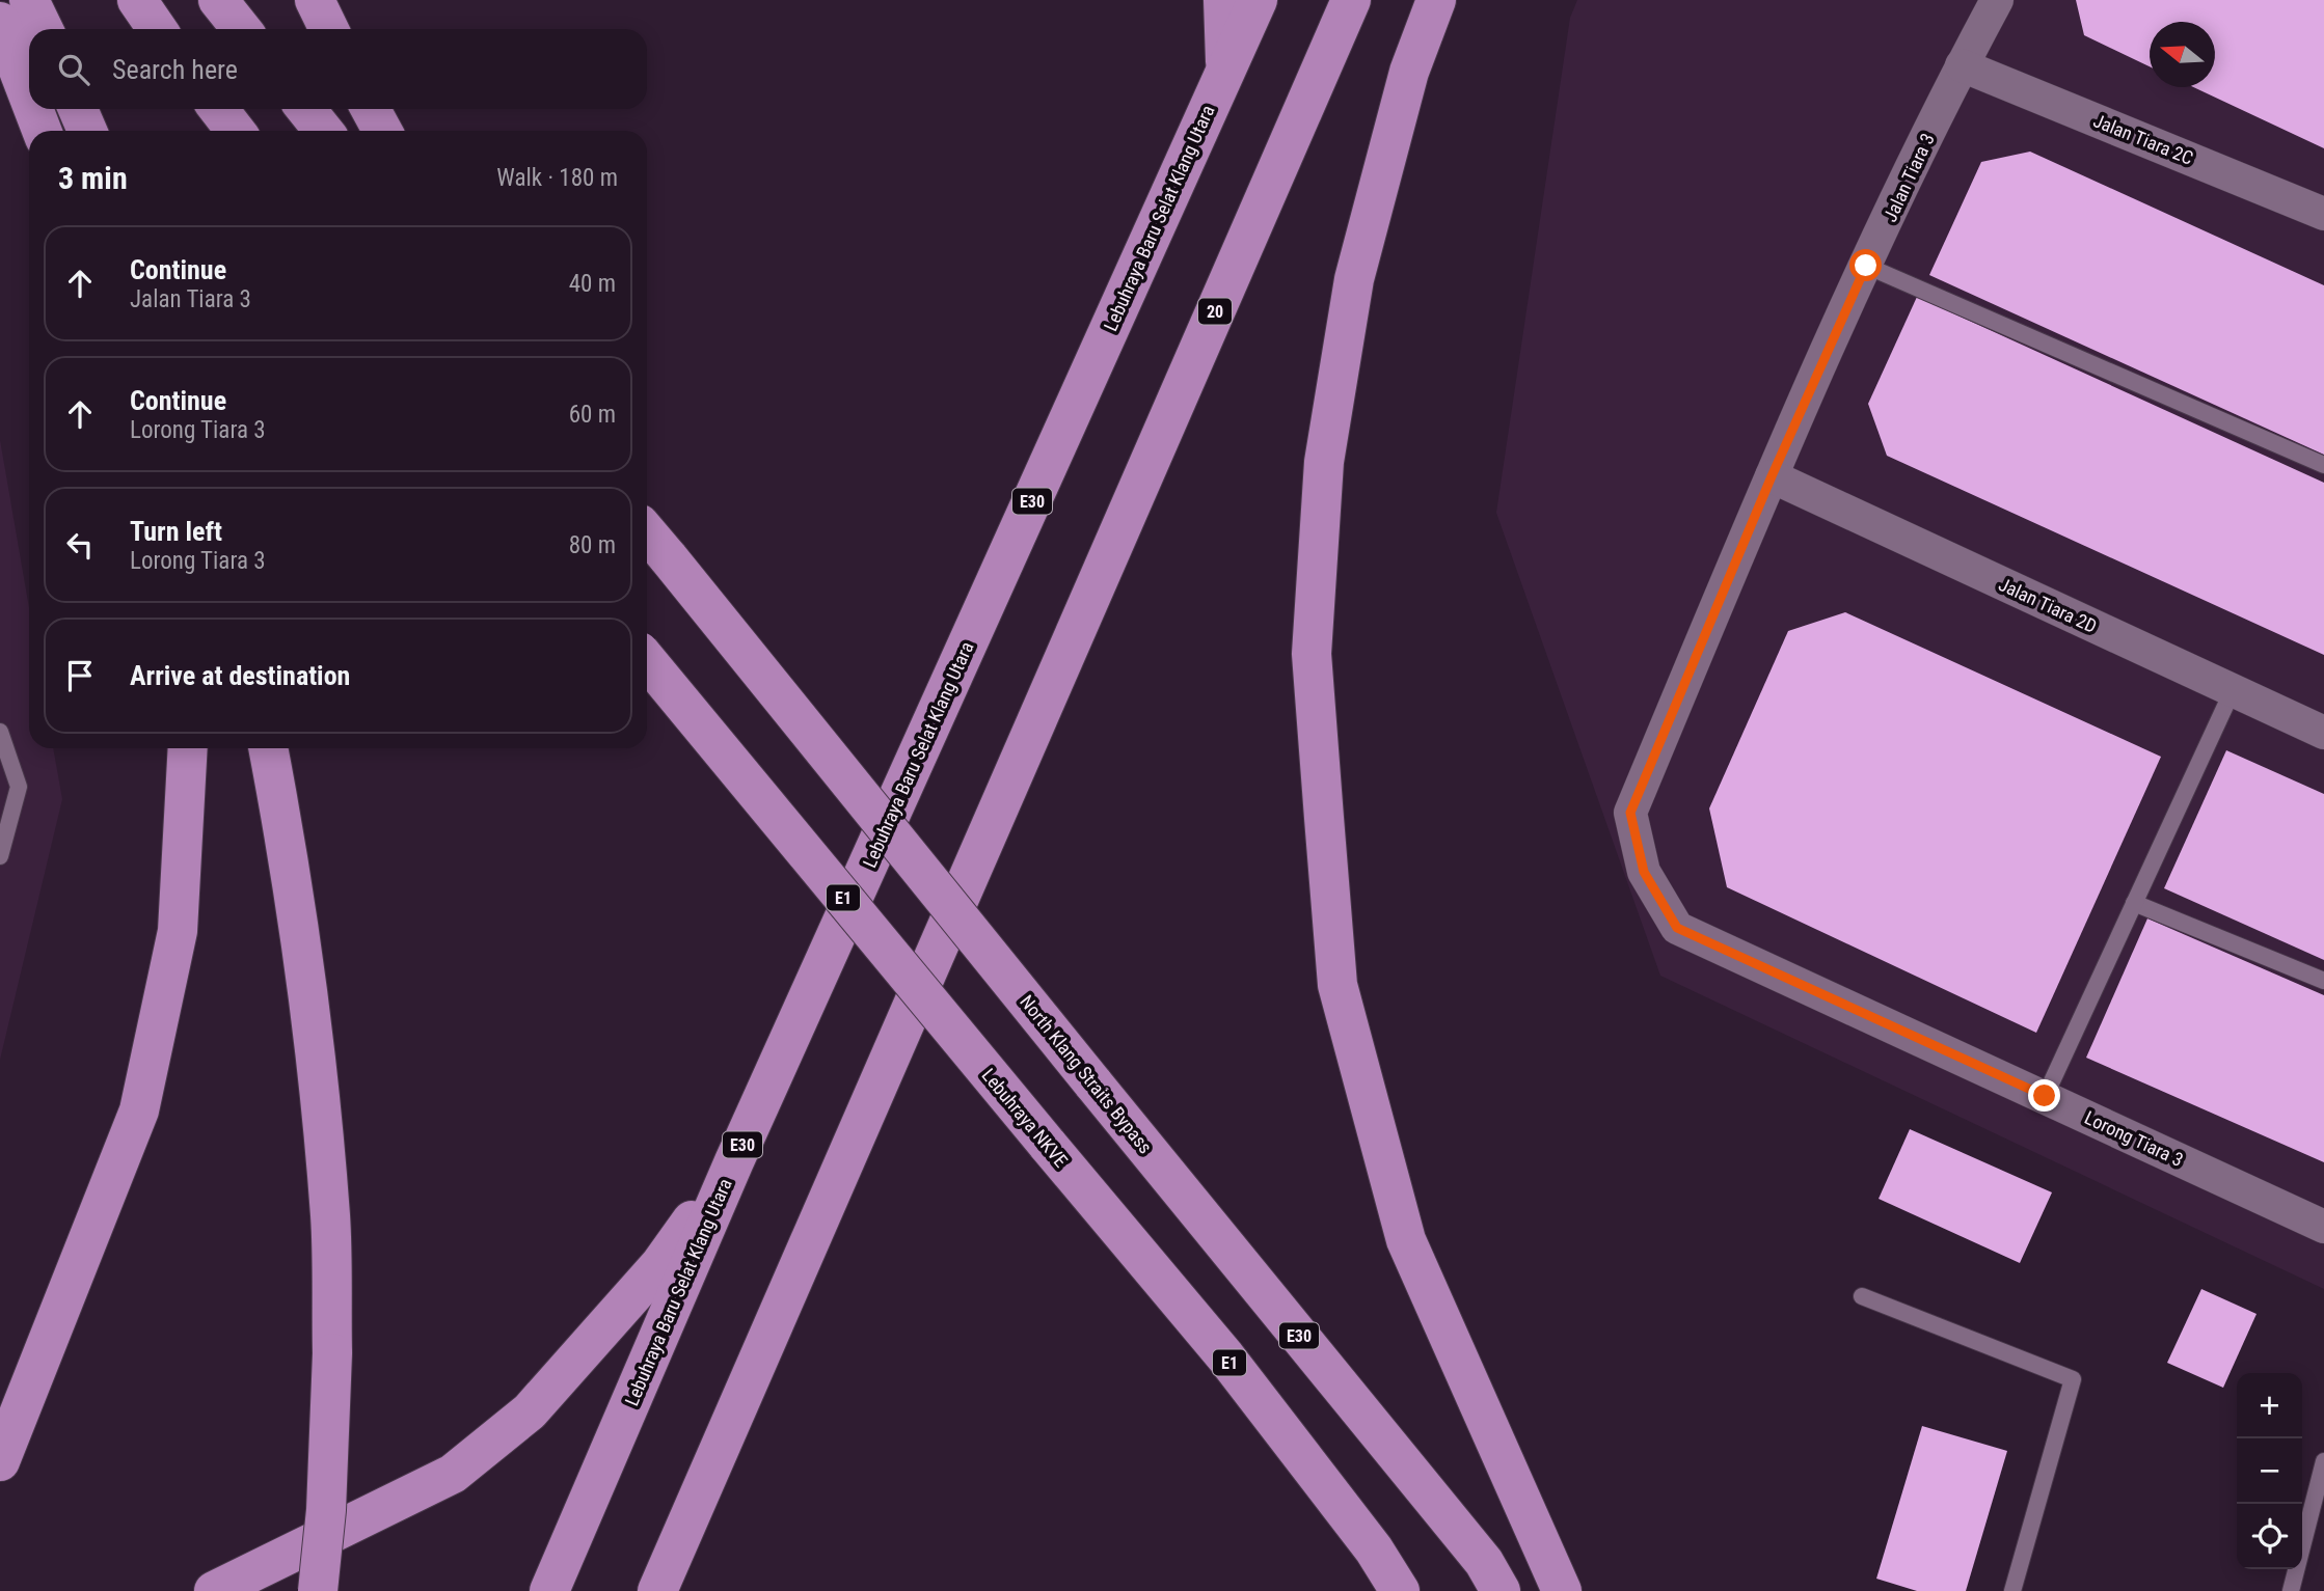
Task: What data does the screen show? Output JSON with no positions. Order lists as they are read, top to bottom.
{
  "streets": {
    "highway": [
      "Lebuhraya Baru Selat Klang Utara",
      "20",
      "E30",
      "E1",
      "North Klang Straits Bypass",
      "Lebuhraya NKVE"
    ],
    "street": [
      "Jalan Tiara 2C",
      "Jalan Tiara 3",
      "Jalan Tiara 2D",
      "Lorong Tiara 3"
    ]
  },
  "crossings": [
    ["Jalan Tiara 2C", "Jalan Tiara 3"],
    ["Jalan Tiara 3", "Jalan Tiara 2D"],
    ["Jalan Tiara 3", "Lorong Tiara 3"],
    ["Jalan Tiara 2D", "Lorong Tiara 3"]
  ],
  "north": "left",
  "page": {
    "search": "Search here",
    "heading": ["3 min", "Walk · 180 m"],
    "list": [
      ["Continue", "Jalan Tiara 3", "40 m"],
      ["Continue", "Lorong Tiara 3", "60 m"],
      ["Turn left", "Lorong Tiara 3", "80 m"],
      "Arrive at destination"
    ],
    "map_buttons": ["+", "−"]
  }
}
